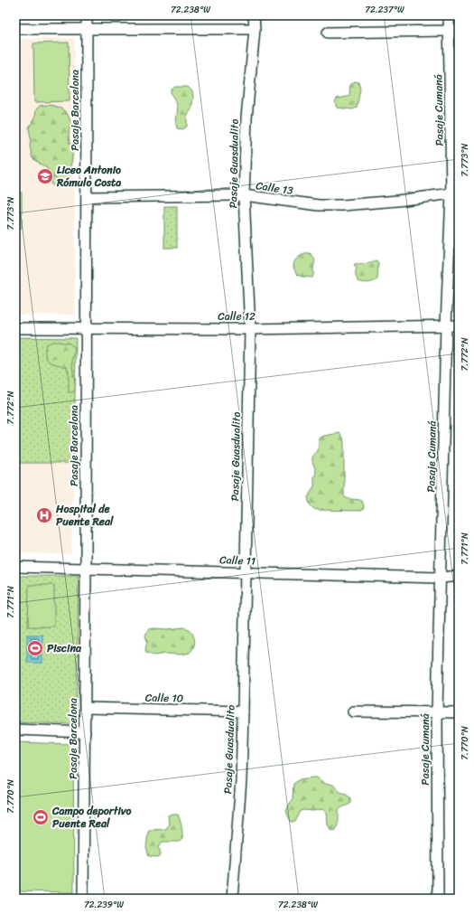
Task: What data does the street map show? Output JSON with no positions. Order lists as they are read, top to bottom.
{
  "streets": {
    "street": [
      "Pasaje Barcelona",
      "Pasaje Cumaná",
      "Pasaje Guasdualito",
      "Calle 13",
      "Calle 12",
      "Calle 11",
      "Calle 10"
    ]
  },
  "crossings": [
    ["Pasaje Barcelona", "Calle 13"],
    ["Pasaje Barcelona", "Calle 12"],
    ["Pasaje Barcelona", "Calle 11"],
    ["Pasaje Barcelona", "Calle 10"],
    ["Pasaje Cumaná", "Calle 13"],
    ["Pasaje Cumaná", "Calle 12"],
    ["Pasaje Cumaná", "Calle 11"],
    ["Pasaje Guasdualito", "Calle 13"],
    ["Pasaje Guasdualito", "Calle 12"],
    ["Pasaje Guasdualito", "Calle 11"],
    ["Pasaje Guasdualito", "Calle 10"]
  ],
  "places": {
    "school or university": ["Liceo Antonio Rómulo Costa"],
    "hospital": ["Hospital de Puente Real"],
    "sports": ["Piscina", "Campo deportivo Puente Real"]
  },
  "coordinates": [
    "72.238°W",
    "72.237°W",
    "7.773°N",
    "7.772°N",
    "7.771°N",
    "7.770°N",
    "72.239°W"
  ]
}
